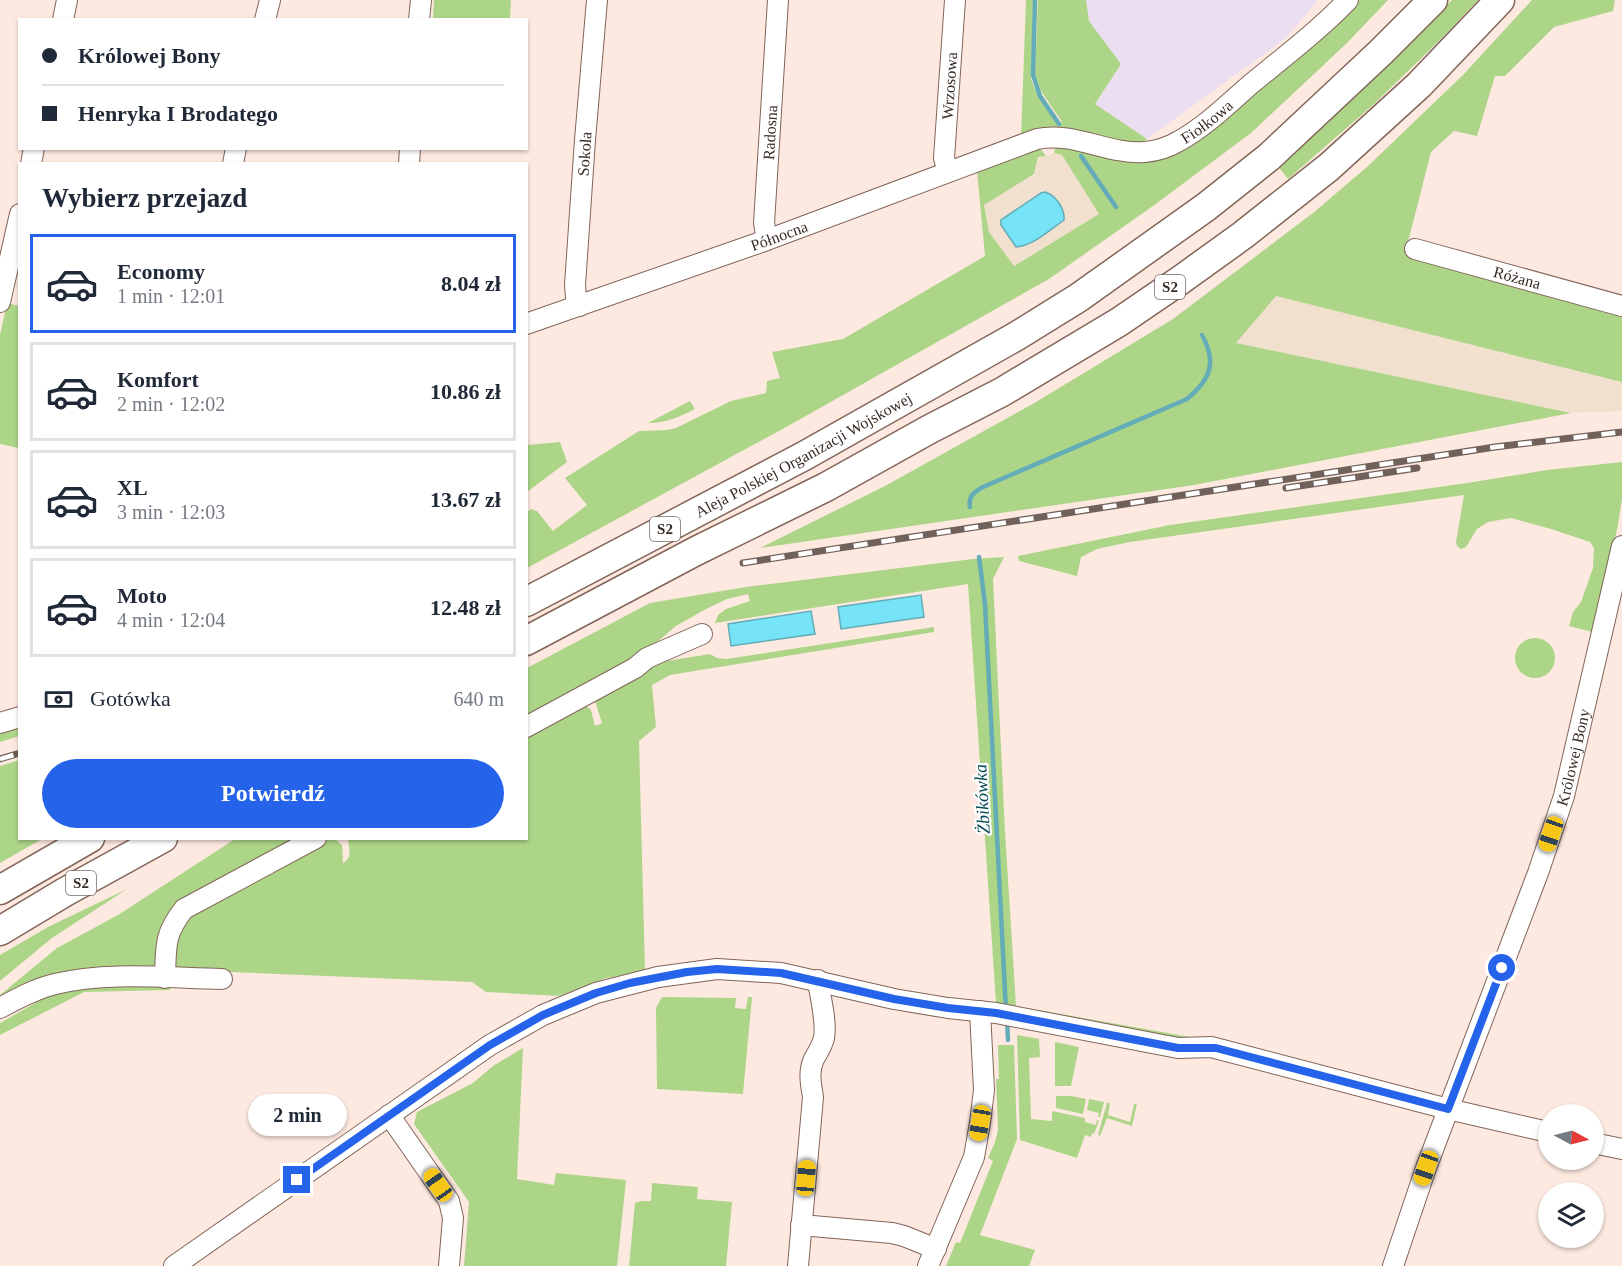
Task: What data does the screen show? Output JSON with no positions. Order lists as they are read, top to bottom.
{
  "streets": {
    "highway": ["S2", "Aleja Polskiej Organizacji Wojskowej"],
    "street": [
      "Wrzosowa",
      "Fiołkowa",
      "Radosna",
      "Sokola",
      "Północna",
      "Różana",
      "Królowej Bony"
    ]
  },
  "crossings": [
    ["Wrzosowa", "Północna"],
    ["Fiołkowa", "Północna"],
    ["Radosna", "Północna"],
    ["Sokola", "Północna"],
    ["S2", "Aleja Polskiej Organizacji Wojskowej"]
  ],
  "water": ["Żbikówka"],
  "north": "right",
  "page": {
    "banner": ["Królowej Bony", "Henryka I Brodatego"],
    "heading": "Wybierz przejazd",
    "list": [
      {
        "name": "Economy",
        "note": "1 min · 12:01",
        "value": "8.04 zł"
      },
      {
        "name": "Komfort",
        "note": "2 min · 12:02",
        "value": "10.86 zł"
      },
      {
        "name": "XL",
        "note": "3 min · 12:03",
        "value": "13.67 zł"
      },
      {
        "name": "Moto",
        "note": "4 min · 12:04",
        "value": "12.48 zł"
      }
    ],
    "pay": ["Gotówka", "640 m"],
    "buttons": "Potwierdź",
    "bubble": "2 min"
  }
}
